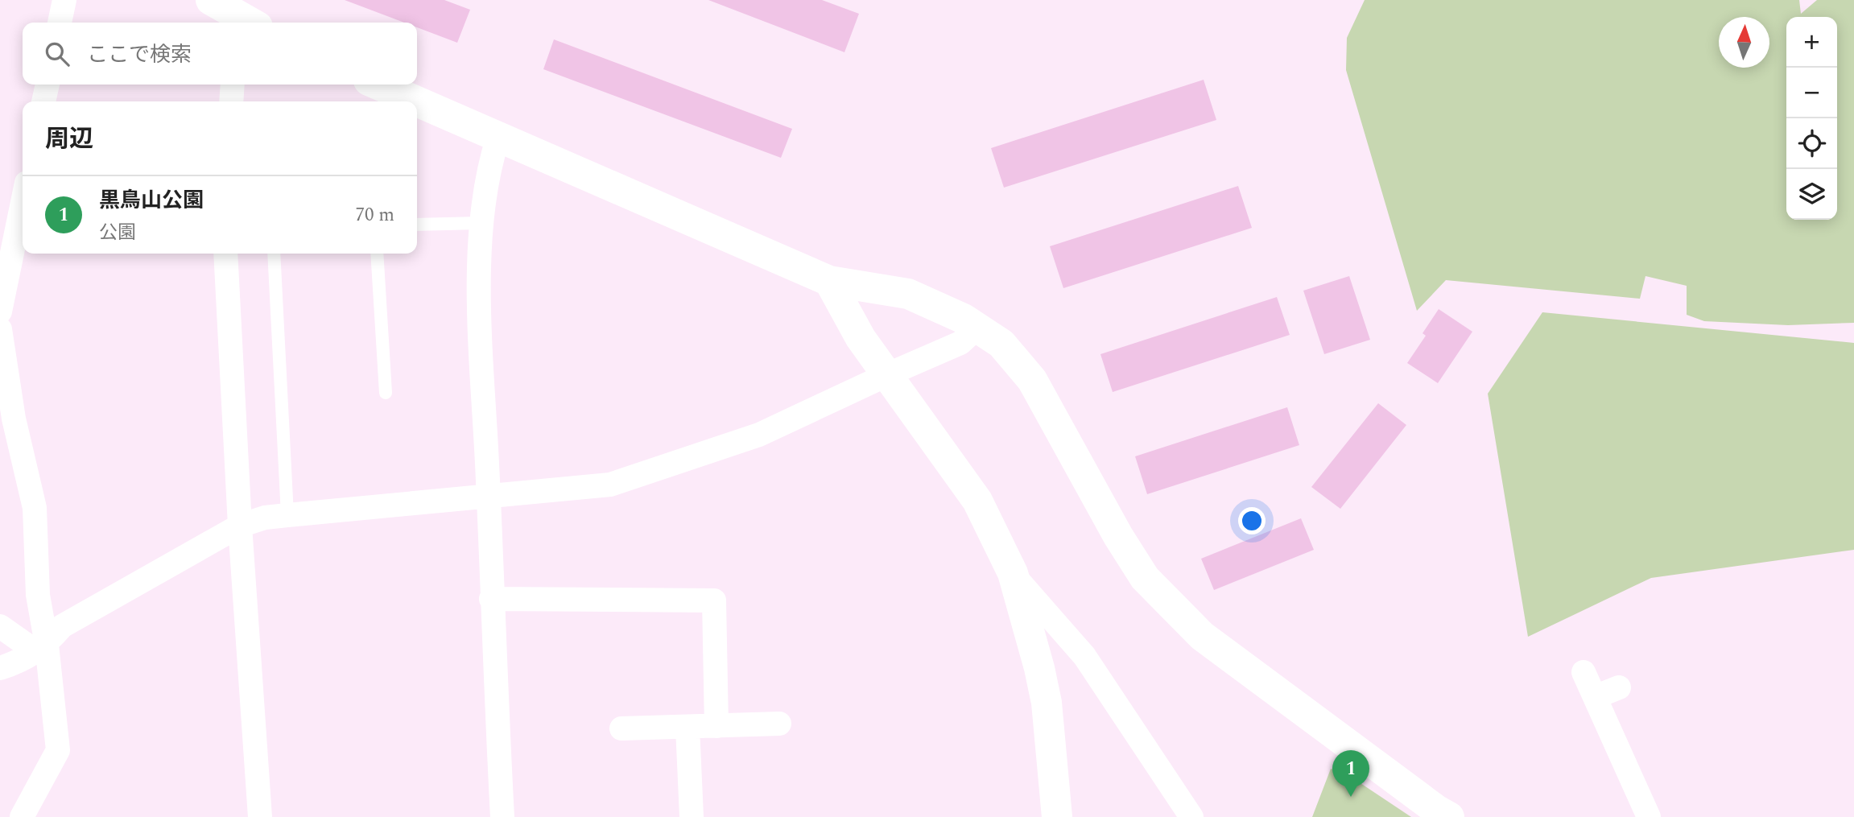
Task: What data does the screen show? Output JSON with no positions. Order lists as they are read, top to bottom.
{
  "north": "top",
  "page": {
    "map_buttons": ["+", "−"],
    "search": "ここで検索",
    "heading": "周辺",
    "list": [
      {
        "mark": "1",
        "name": "黒鳥山公園",
        "note": "公園",
        "value": "70 m"
      }
    ],
    "pins": "1"
  }
}
